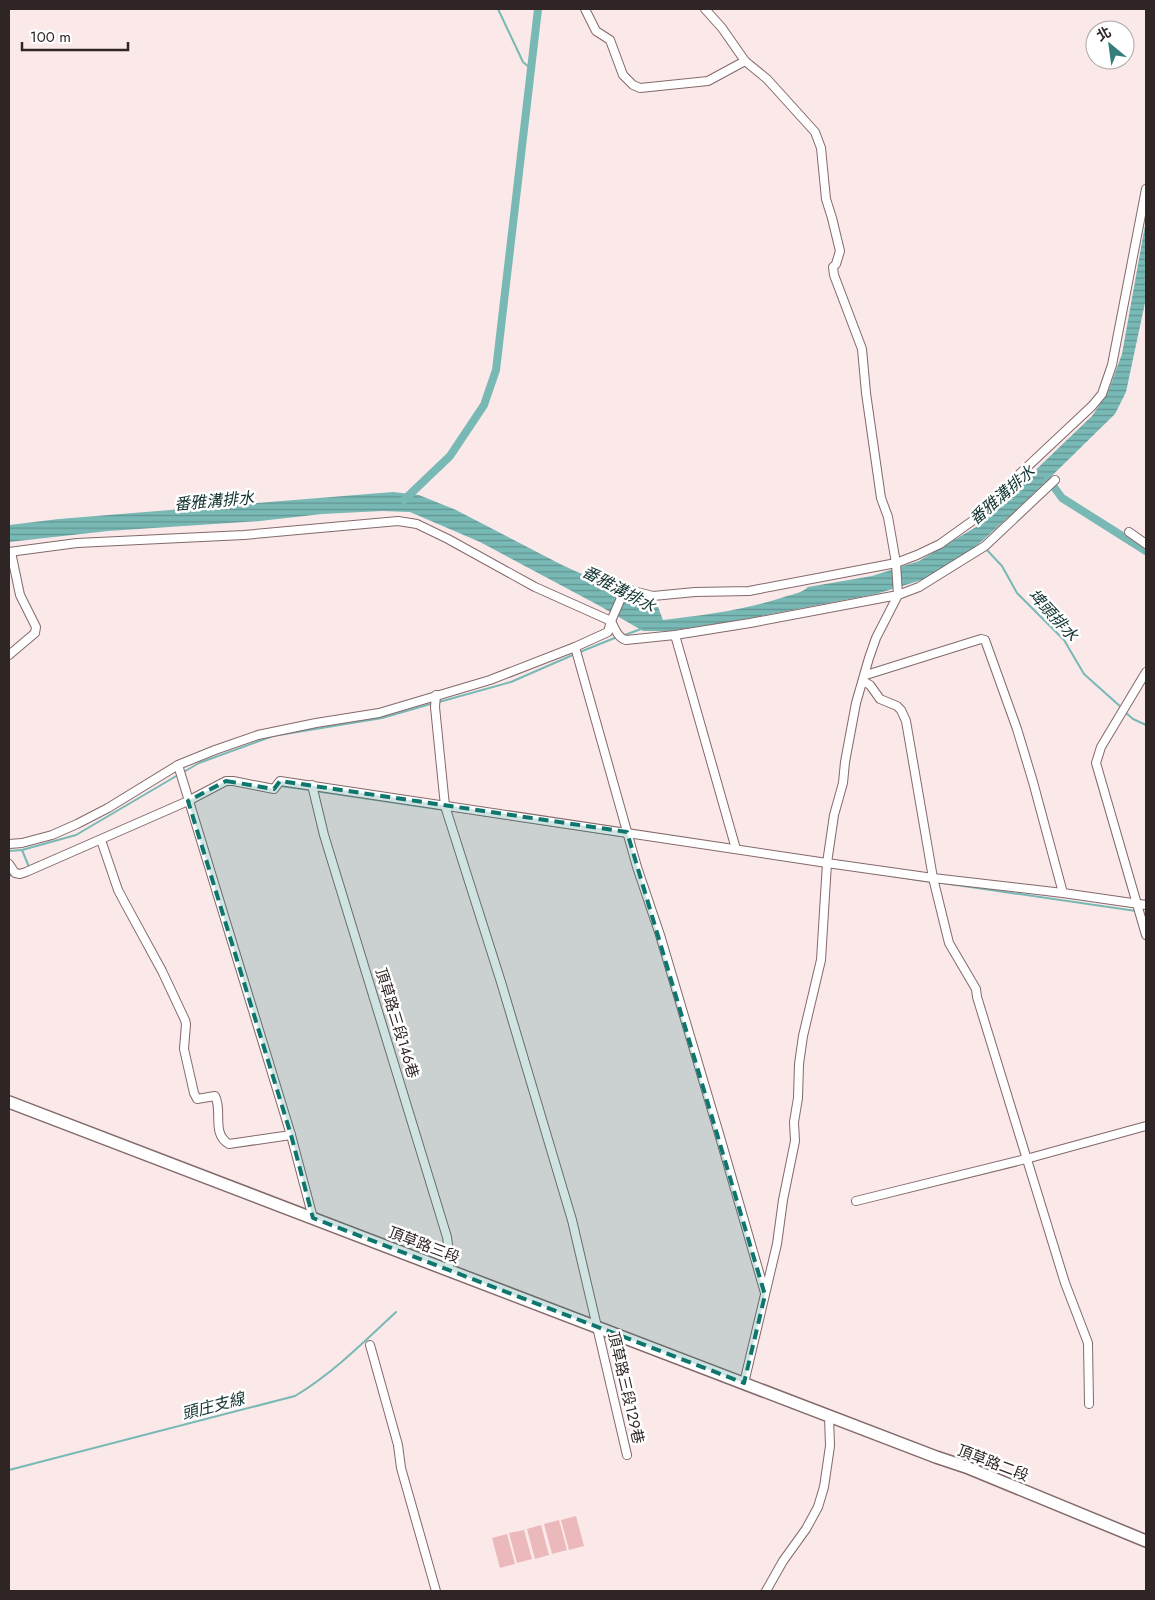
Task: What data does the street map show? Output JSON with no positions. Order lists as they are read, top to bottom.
{
  "streets": {
    "street": [
      "頂草路三段146巷",
      "頂草路三段",
      "頂草路三段129巷",
      "頂草路二段"
    ]
  },
  "crossings": [
    ["頂草路三段146巷", "頂草路三段"],
    ["頂草路三段", "頂草路三段129巷"],
    ["頂草路三段", "頂草路二段"]
  ],
  "water": ["番雅溝排水", "埤頭排水", "頭庄支線"],
  "scale_bar": "100 m",
  "north": "top left"
}
